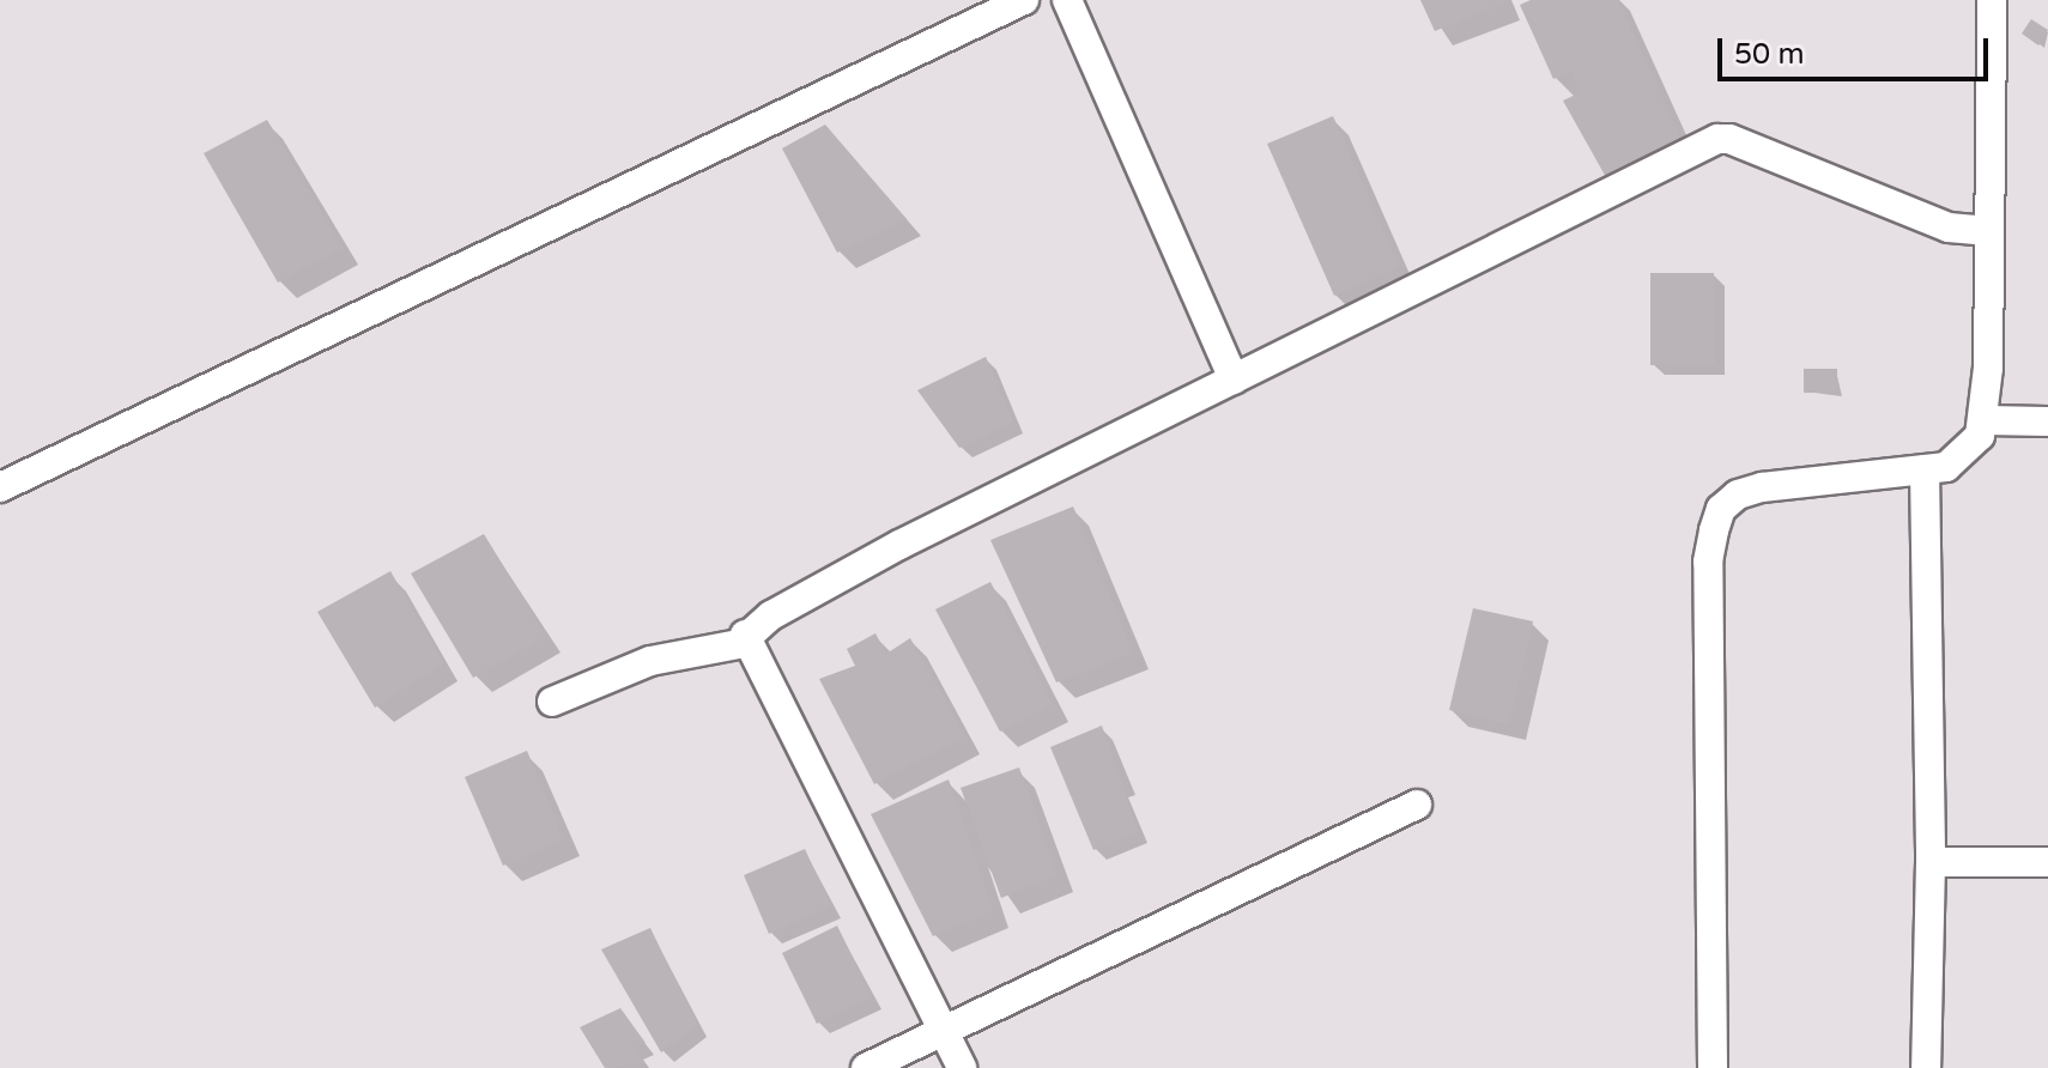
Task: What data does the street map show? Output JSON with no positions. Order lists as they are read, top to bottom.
{
  "scale_bar": "50 m"
}
